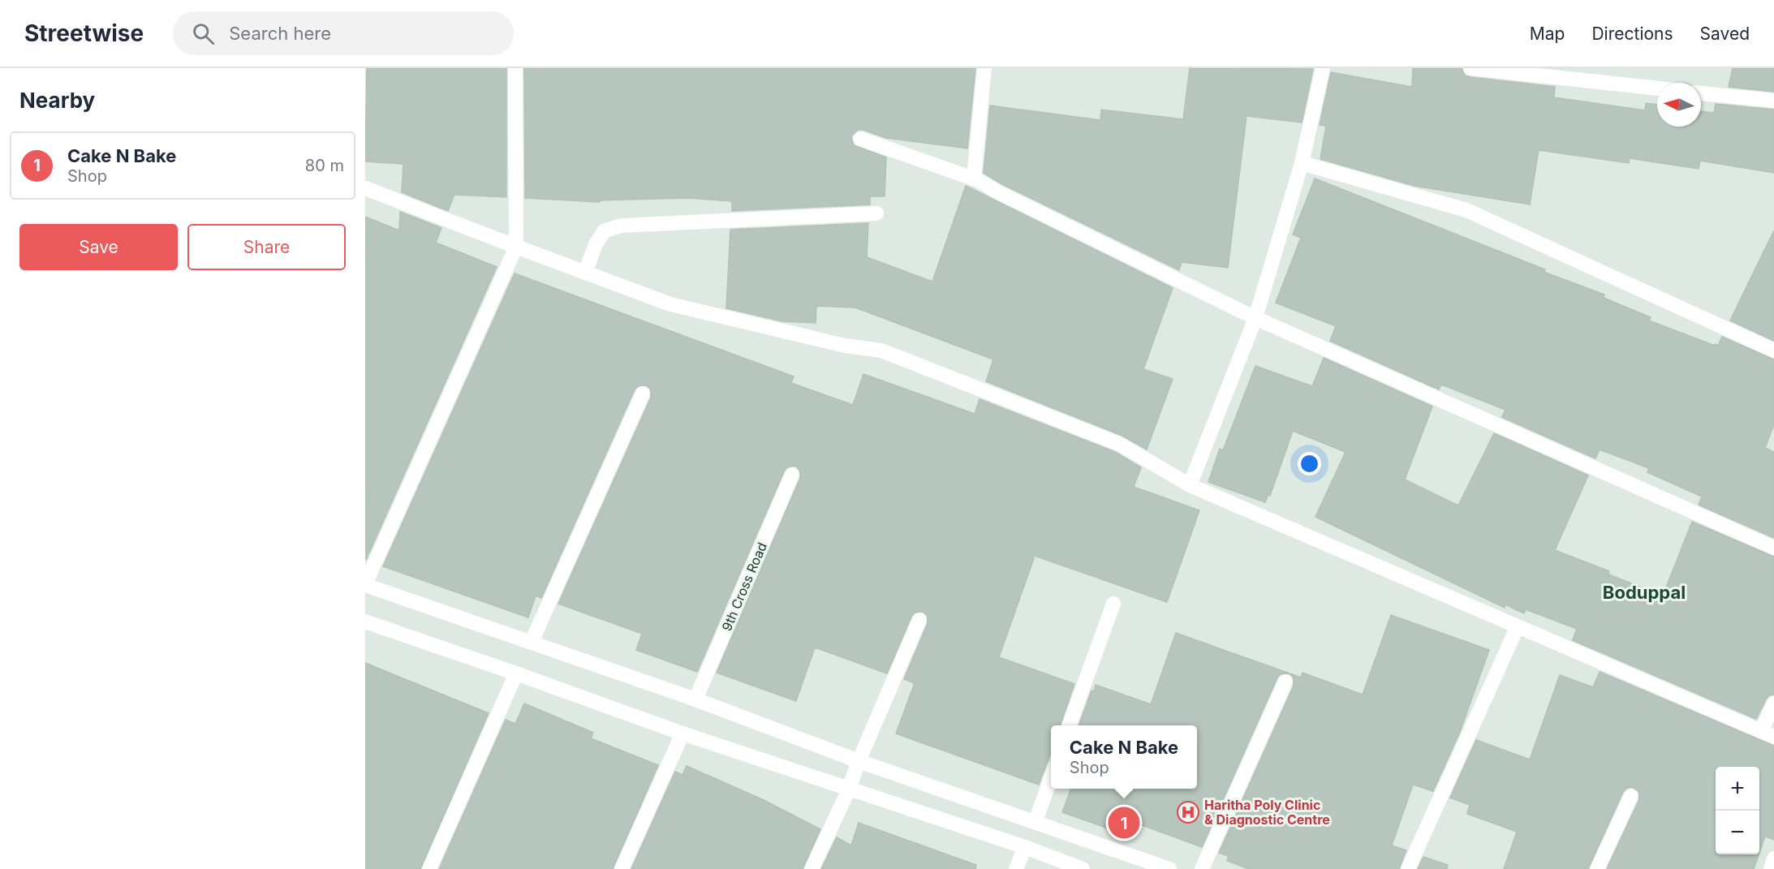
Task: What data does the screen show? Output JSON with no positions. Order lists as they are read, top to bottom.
{
  "streets": {
    "street": ["9th Cross Road"]
  },
  "districts": ["Boduppal"],
  "places": {
    "hospital": ["Haritha Poly Clinic & Diagnostic Centre"]
  },
  "north": "left",
  "page": {
    "header": "Streetwise",
    "search": "Search here",
    "nav": ["Map", "Directions", "Saved"],
    "heading": "Nearby",
    "list": [
      {
        "mark": "1",
        "name": "Cake N Bake",
        "note": "Shop",
        "value": "80 m"
      }
    ],
    "buttons": ["Save", "Share"],
    "popup": ["Cake N Bake", "Shop"],
    "map_buttons": ["+", "−"],
    "pins": "1"
  }
}
